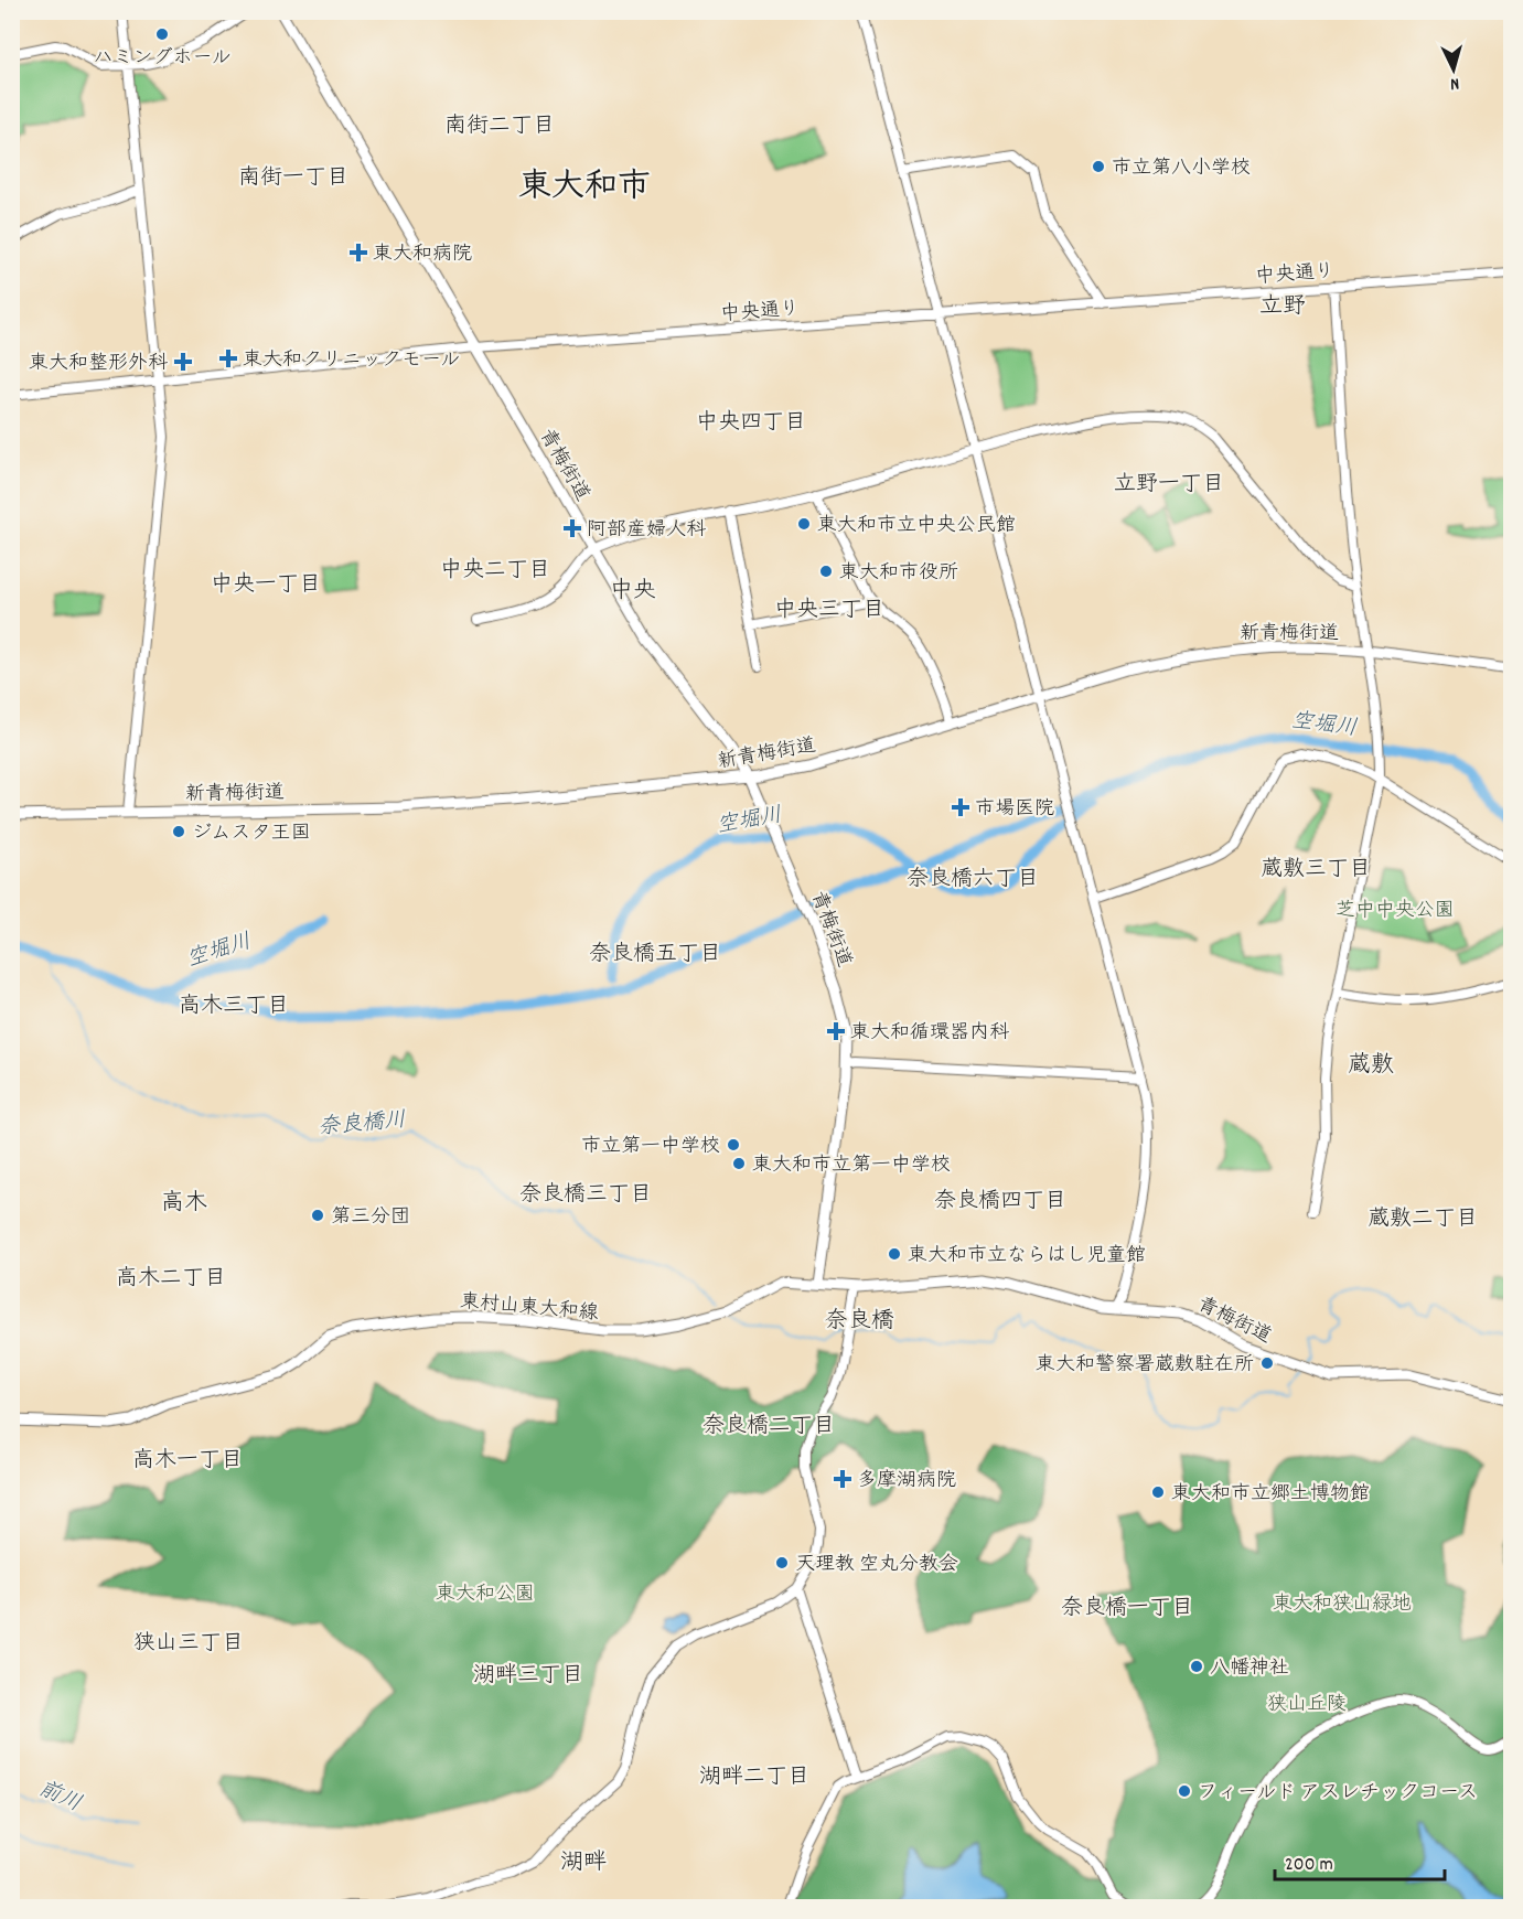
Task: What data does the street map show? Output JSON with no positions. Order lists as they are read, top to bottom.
{
  "streets": {
    "main road": ["青梅街道", "新青梅街道", "東村山東大和線"],
    "street": ["中央通り"]
  },
  "crossings": [
    ["中央通り", "青梅街道"],
    ["青梅街道", "新青梅街道"],
    ["青梅街道", "東村山東大和線"]
  ],
  "districts": [
    "南街二丁目",
    "南街一丁目",
    "東大和市",
    "立野",
    "中央四丁目",
    "立野一丁目",
    "中央二丁目",
    "中央一丁目",
    "中央",
    "中央三丁目",
    "蔵敷三丁目",
    "奈良橋六丁目",
    "奈良橋五丁目",
    "高木三丁目",
    "蔵敷",
    "奈良橋三丁目",
    "奈良橋四丁目",
    "高木",
    "蔵敷二丁目",
    "高木二丁目",
    "奈良橋",
    "奈良橋二丁目",
    "高木一丁目",
    "奈良橋一丁目",
    "狭山三丁目",
    "湖畔三丁目",
    "湖畔二丁目",
    "湖畔"
  ],
  "water": ["空堀川", "奈良橋川", "前川"],
  "parks": [
    "芝中中央公園",
    "東大和公園",
    "東大和狭山緑地",
    "狭山丘陵"
  ],
  "places": {
    "other": [
      "ハミングホール",
      "市立第八小学校",
      "東大和市立中央公民館",
      "東大和市役所",
      "ジムスタ王国",
      "市立第一中学校",
      "東大和市立第一中学校",
      "第三分団",
      "東大和市立ならはし児童館",
      "東大和警察署蔵敷駐在所",
      "東大和市立郷土博物館",
      "天理教 空丸分教会",
      "八幡神社",
      "フィールド アスレチックコース"
    ],
    "health": [
      "東大和病院",
      "東大和クリニックモール",
      "東大和整形外科",
      "阿部産婦人科",
      "市場医院",
      "東大和循環器内科",
      "多摩湖病院"
    ]
  },
  "scale_bar": "200 m",
  "north": "bottom"
}
